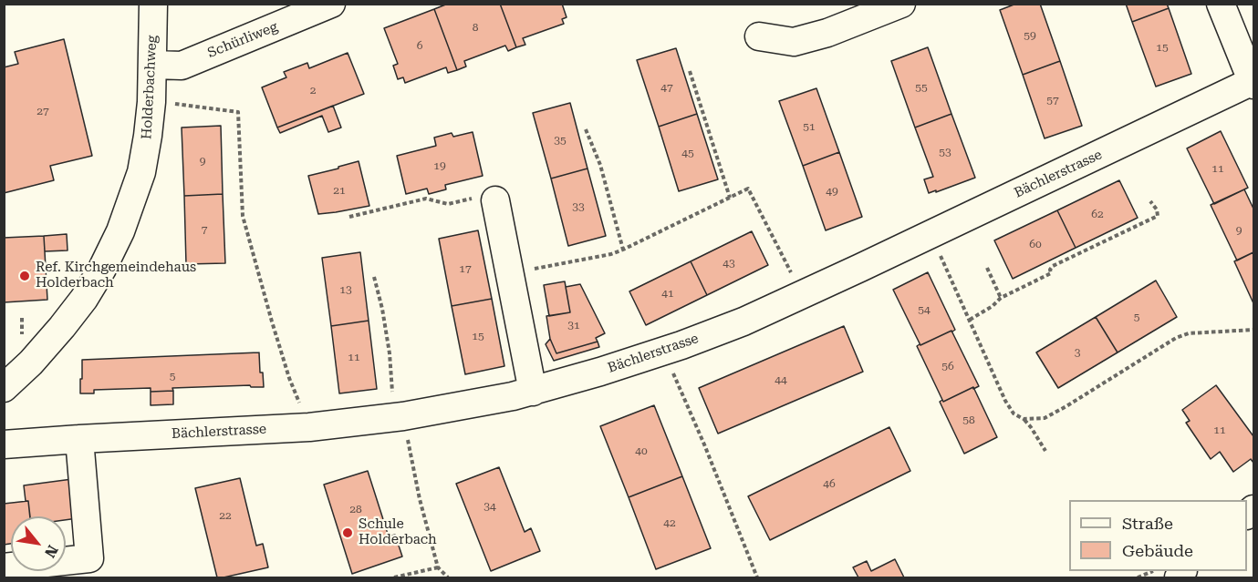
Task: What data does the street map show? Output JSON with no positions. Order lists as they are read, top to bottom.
{
  "streets": {
    "street": ["Schürliweg", "Holderbachweg", "Bächlerstrasse"]
  },
  "crossings": [
    ["Schürliweg", "Holderbachweg"]
  ],
  "places": ["Ref. Kirchgemeindehaus Holderbach", "Schule Holderbach"],
  "house_numbers": [
    "8",
    "59",
    "6",
    "15",
    "47",
    "55",
    "2",
    "57",
    "27",
    "51",
    "35",
    "53",
    "45",
    "9",
    "19",
    "11",
    "21",
    "49",
    "33",
    "62",
    "7",
    "9",
    "60",
    "43",
    "17",
    "13",
    "41",
    "54",
    "5",
    "31",
    "15",
    "3",
    "11",
    "56",
    "5",
    "44",
    "58",
    "11",
    "40",
    "46",
    "34",
    "28",
    "22",
    "42"
  ],
  "legend": ["Straße", "Gebäude"],
  "north": "bottom right"
}
